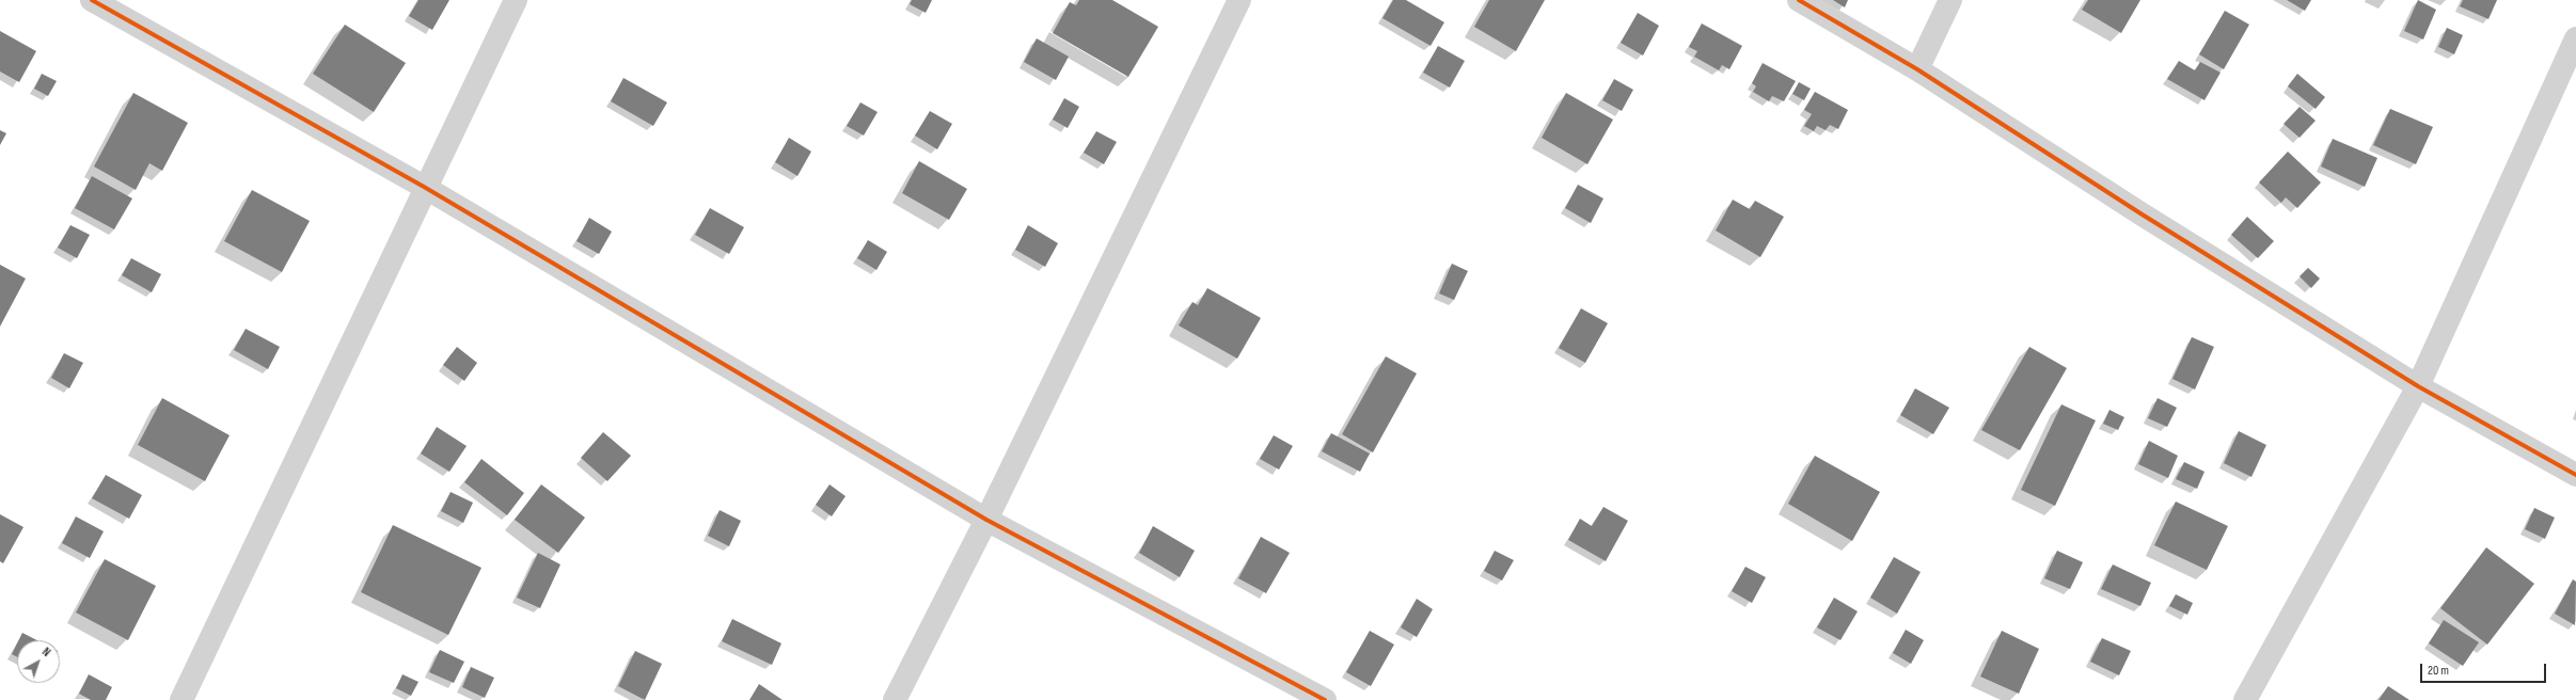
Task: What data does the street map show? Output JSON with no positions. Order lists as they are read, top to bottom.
{
  "scale_bar": "20 m",
  "north": "top right"
}
